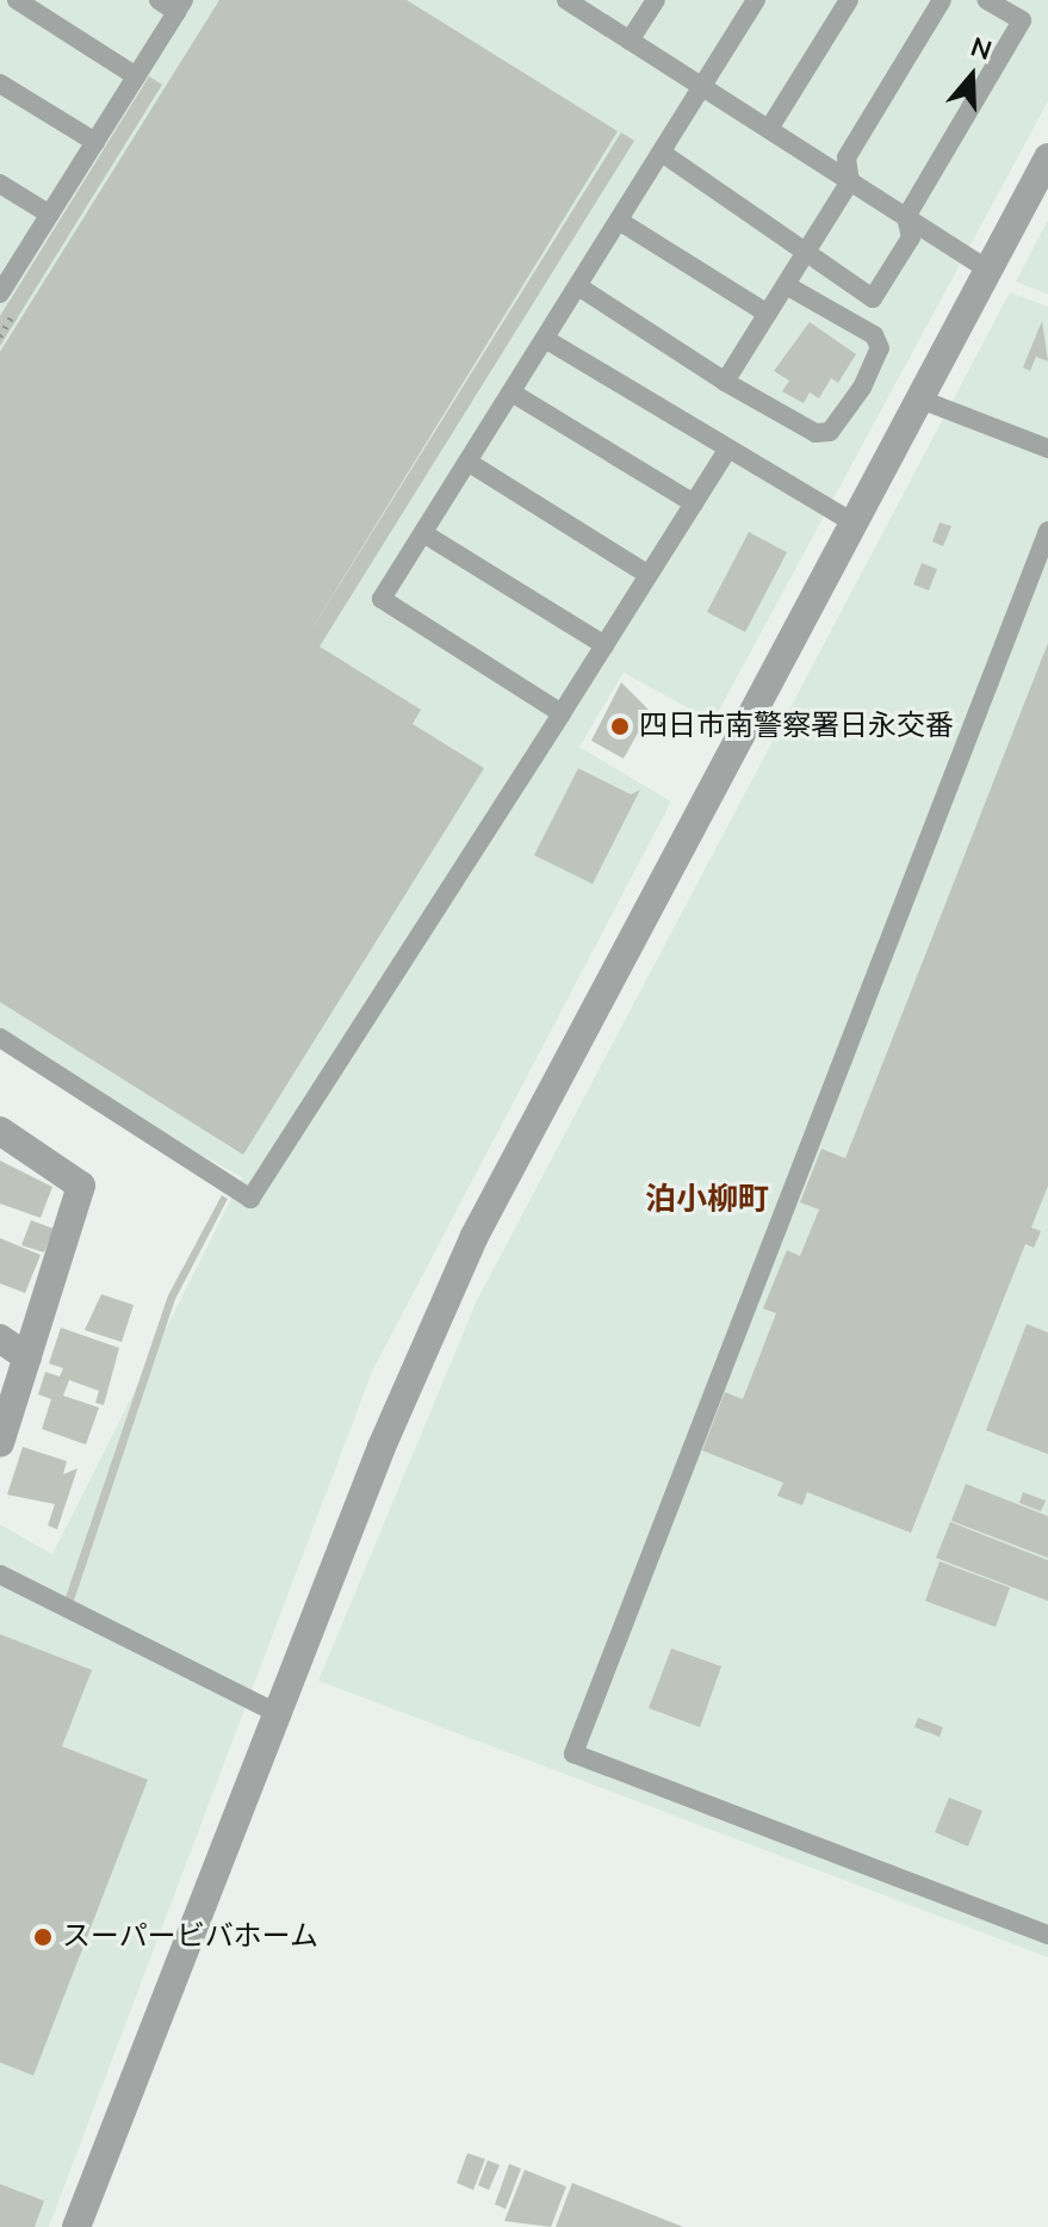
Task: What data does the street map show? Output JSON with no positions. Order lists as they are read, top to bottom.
{
  "districts": ["泊小柳町"],
  "places": ["四日市南警察署日永交番", "スーパービバホーム"],
  "north": "top"
}
